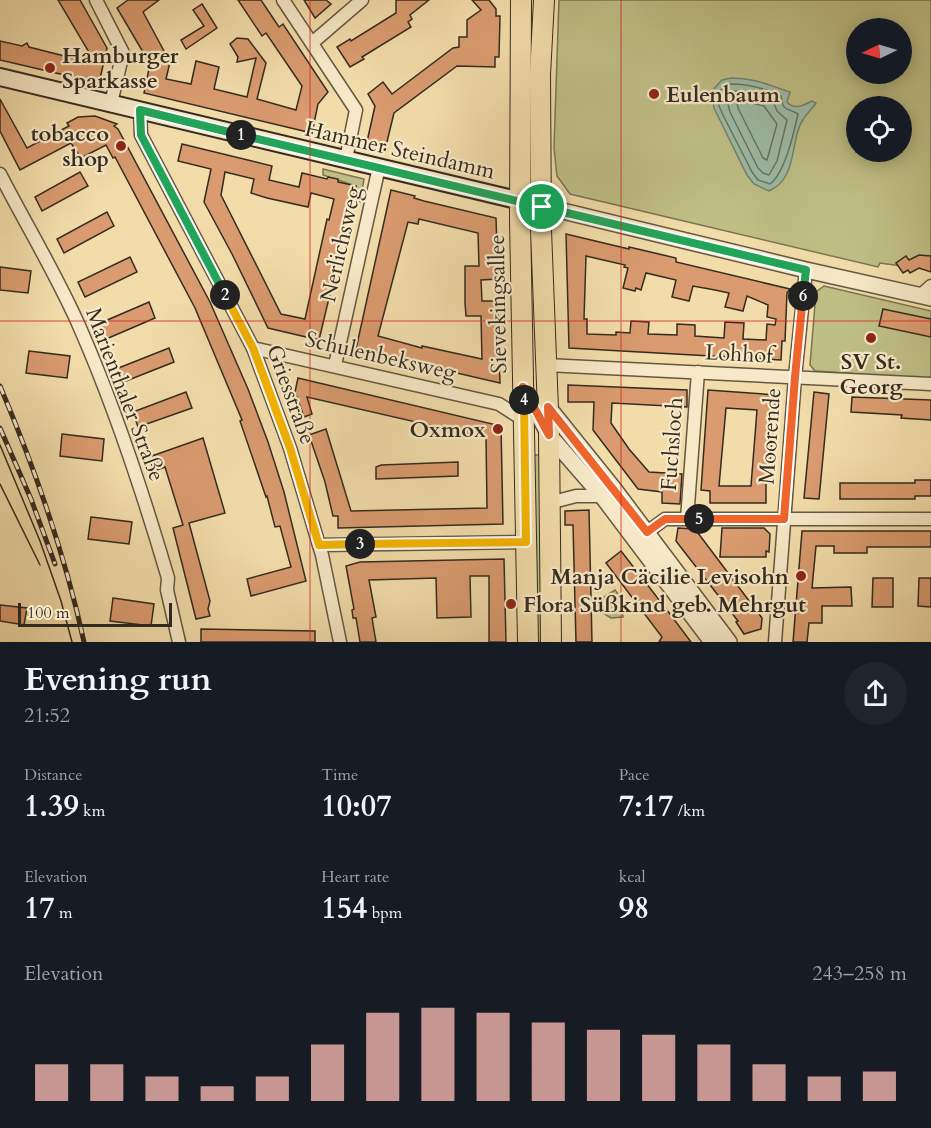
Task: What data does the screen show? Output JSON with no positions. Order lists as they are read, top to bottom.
{
  "streets": {
    "main road": ["Hammer Steindamm", "Sievekingsallee"],
    "street": [
      "Nerlichsweg",
      "Lohhof",
      "Schulenbeksweg",
      "Marienthaler Straße",
      "Griesstraße",
      "Moorende",
      "Fuchsloch"
    ]
  },
  "crossings": [
    ["Hammer Steindamm", "Nerlichsweg"],
    ["Hammer Steindamm", "Sievekingsallee"],
    ["Hammer Steindamm", "Griesstraße"],
    ["Hammer Steindamm", "Moorende"],
    ["Nerlichsweg", "Schulenbeksweg"],
    ["Sievekingsallee", "Lohhof"],
    ["Sievekingsallee", "Schulenbeksweg"],
    ["Lohhof", "Moorende"],
    ["Lohhof", "Fuchsloch"],
    ["Schulenbeksweg", "Griesstraße"]
  ],
  "places": [
    "Hamburger Sparkasse",
    "Eulenbaum",
    "tobacco shop",
    "SV St. Georg",
    "Oxmox",
    "Manja Cäcilie Levisohn",
    "Flora Süßkind geb. Mehrgut"
  ],
  "scale_bar": "100 m",
  "north": "left",
  "page": {
    "pins": [
      "1",
      "2",
      "6",
      "4",
      "5",
      "3"
    ],
    "scale": "100 m",
    "heading": ["Evening run", "21:52"],
    "stats": [
      ["Distance", "1.39 km"],
      ["Time", "10:07"],
      ["Pace", "7:17 /km"],
      ["Elevation", "17 m"],
      ["Heart rate", "154 bpm"],
      ["kcal", "98"]
    ],
    "chart": ["Elevation", "243–258 m"]
  }
}
